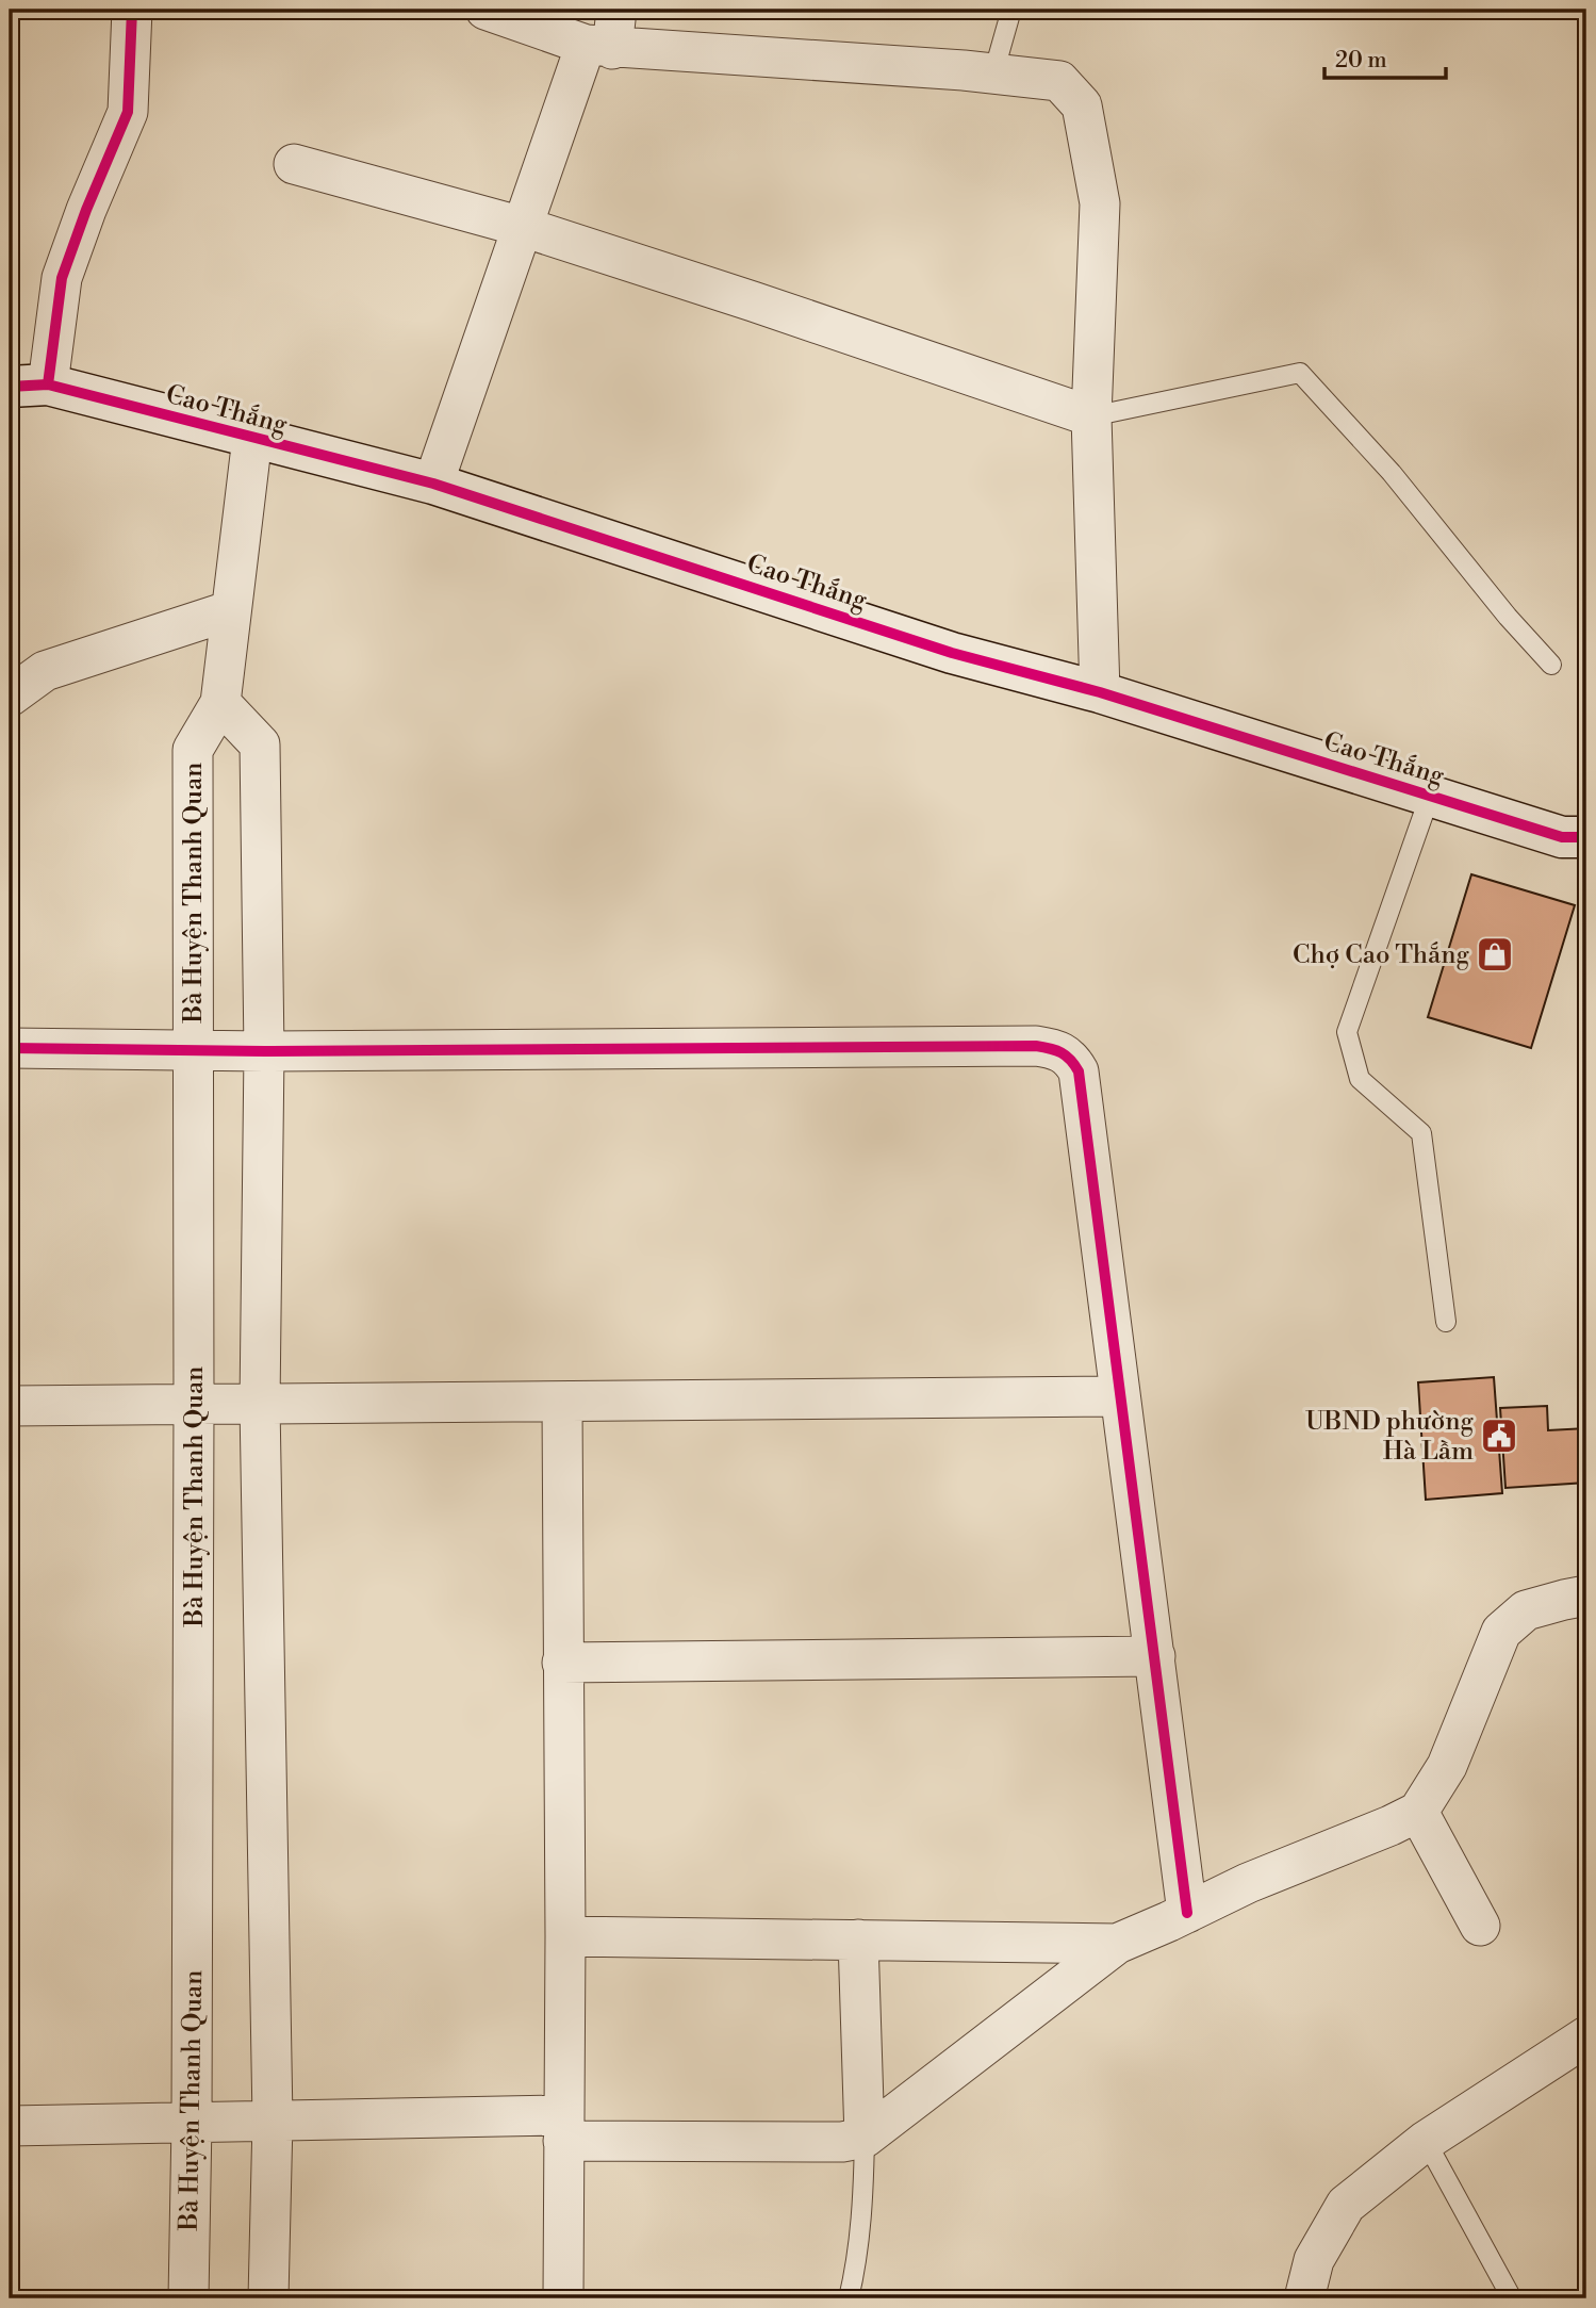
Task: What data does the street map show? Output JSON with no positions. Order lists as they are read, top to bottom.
{
  "streets": {
    "main road": ["Cao Thắng"],
    "street": ["Bà Huyện Thanh Quan"]
  },
  "places": {
    "shop": ["Chợ Cao Thắng"],
    "public building": ["UBND phường Hà Lầm"]
  },
  "scale_bar": "20 m"
}
